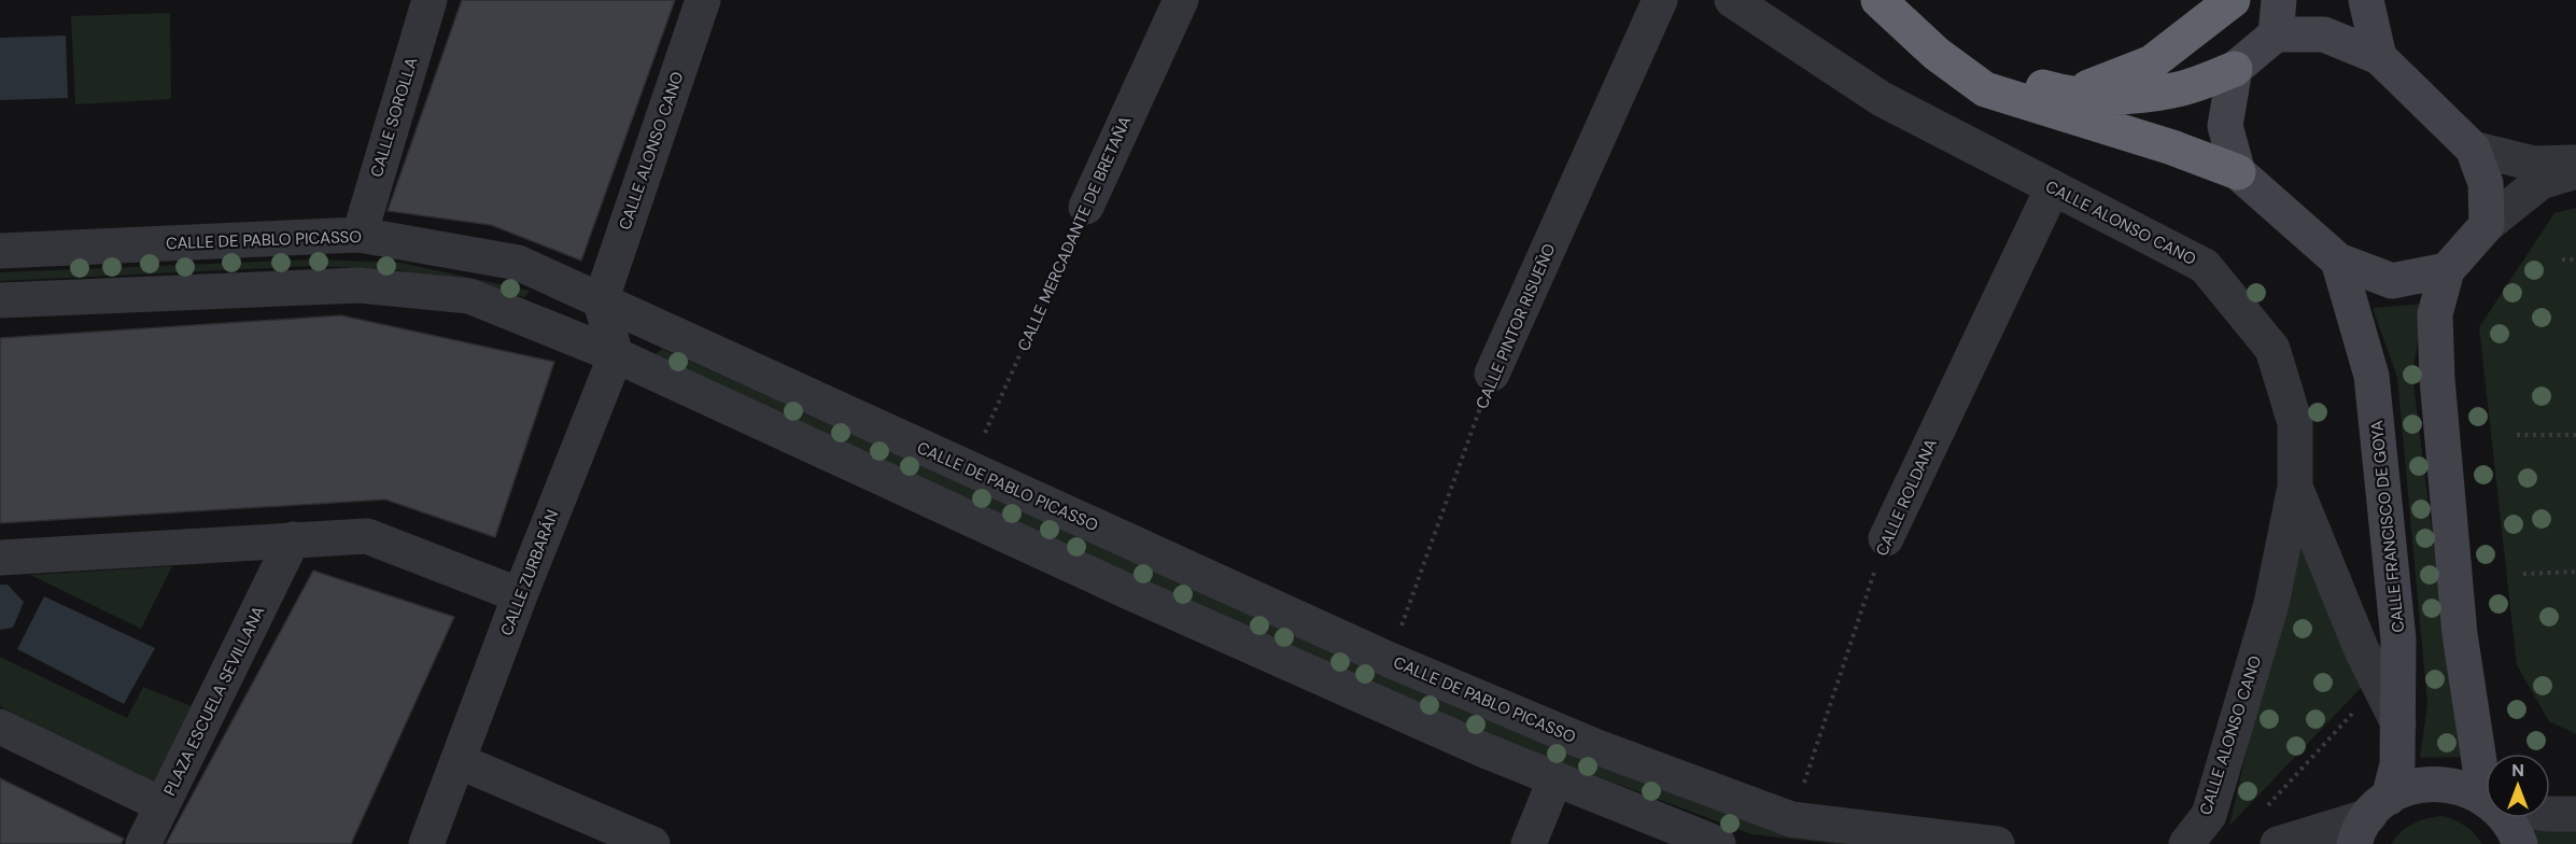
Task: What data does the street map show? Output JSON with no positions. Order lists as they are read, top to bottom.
{
  "streets": {
    "street": [
      "CALLE SOROLLA",
      "CALLE ALONSO CANO",
      "CALLE MERCADANTE DE BRETAÑA",
      "CALLE DE PABLO PICASSO",
      "CALLE PINTOR RISUEÑO",
      "CALLE ROLDANA",
      "CALLE FRANCISCO DE GOYA",
      "CALLE ZURBARÁN",
      "PLAZA ESCUELA SEVILLANA"
    ]
  },
  "crossings": [
    ["CALLE SOROLLA", "CALLE DE PABLO PICASSO"],
    ["CALLE ALONSO CANO", "CALLE DE PABLO PICASSO"],
    ["CALLE ALONSO CANO", "CALLE ROLDANA"],
    ["CALLE MERCADANTE DE BRETAÑA", "CALLE DE PABLO PICASSO"],
    ["CALLE DE PABLO PICASSO", "CALLE PINTOR RISUEÑO"],
    ["CALLE DE PABLO PICASSO", "CALLE ROLDANA"]
  ],
  "north": "top"
}
